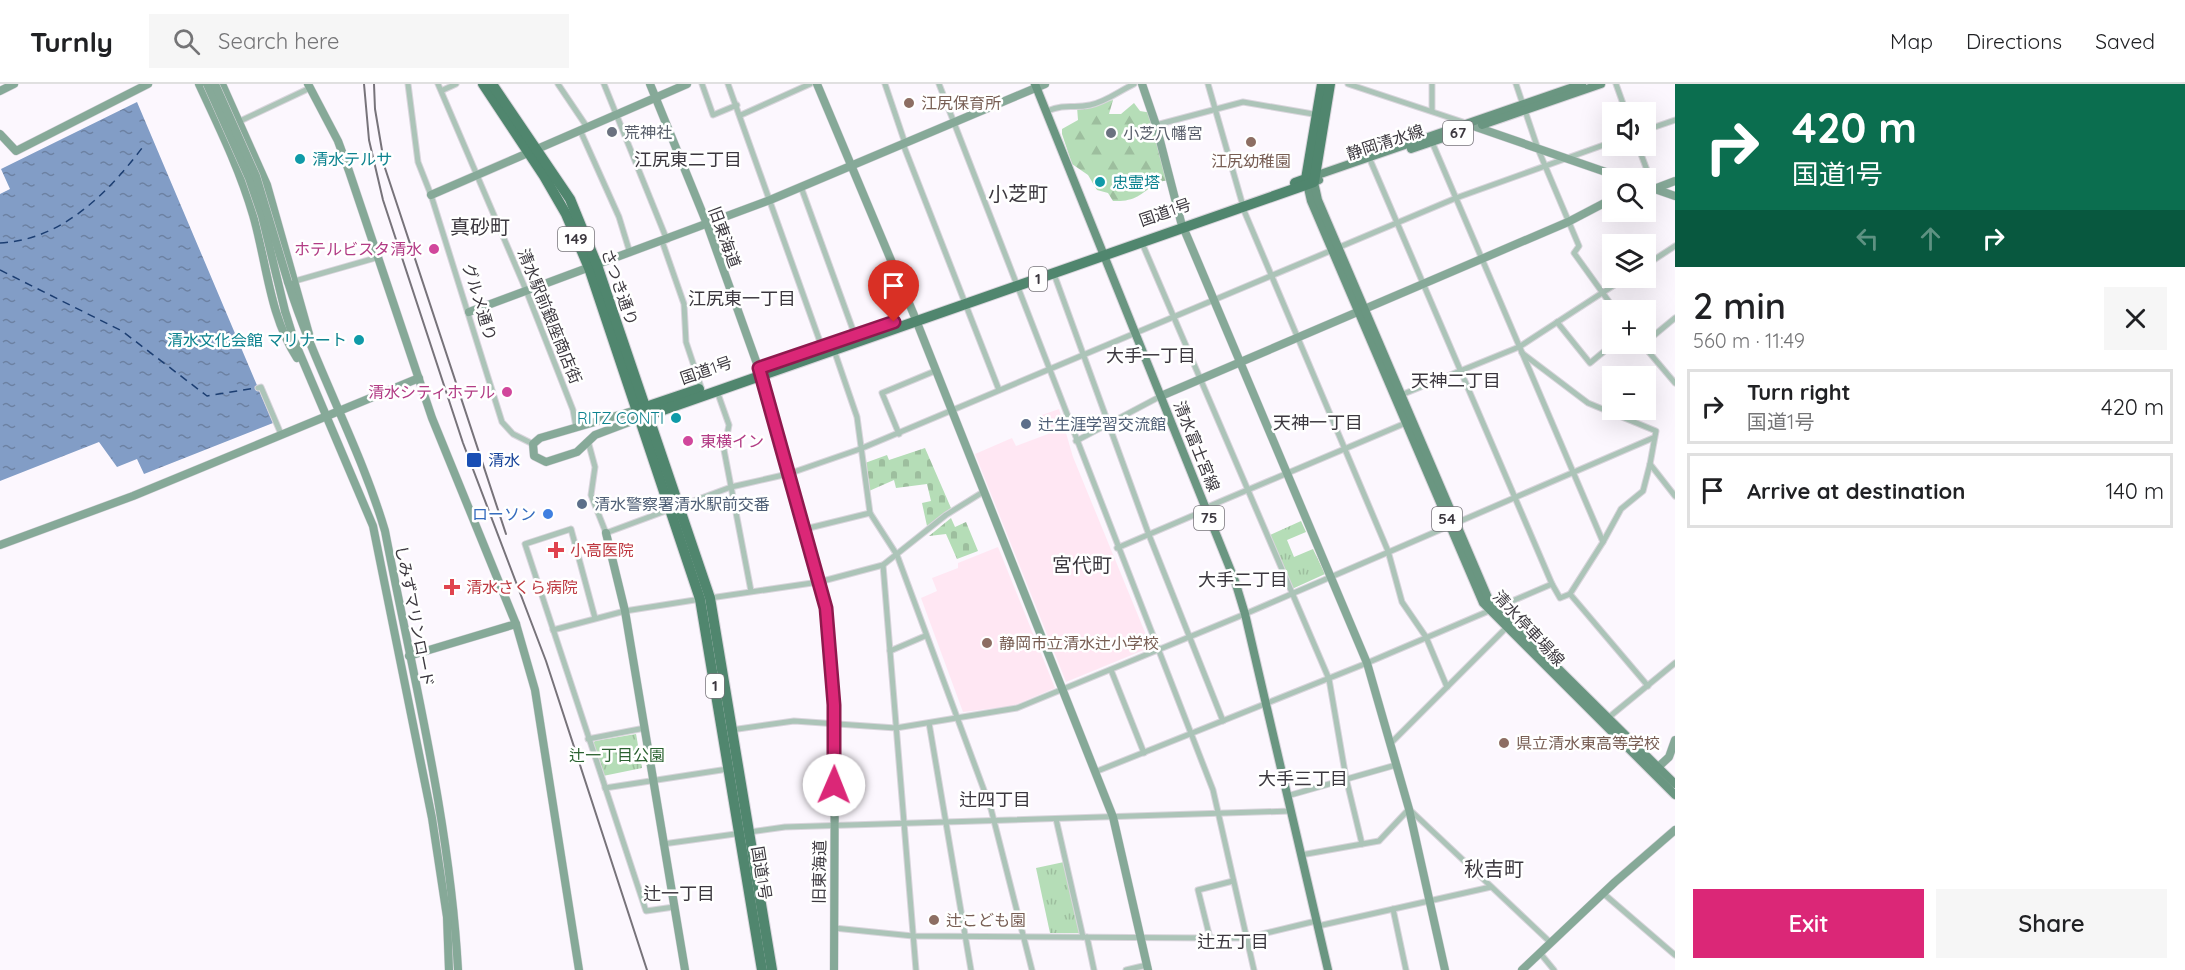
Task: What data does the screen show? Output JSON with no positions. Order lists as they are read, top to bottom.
{
  "streets": {
    "highway": [
      "国道1号",
      "149",
      "1",
      "さつき通り"
    ],
    "main road": [
      "67",
      "静岡清水線",
      "清水富士宮線",
      "75",
      "54",
      "清水停車場線"
    ],
    "street": [
      "旧東海道",
      "グルメ通り",
      "清水駅前銀座商店街",
      "しみずマリンロード"
    ]
  },
  "crossings": [
    ["静岡清水線", "国道1号"],
    ["静岡清水線", "清水停車場線"],
    ["国道1号", "旧東海道"],
    ["国道1号", "さつき通り"],
    ["国道1号", "清水富士宮線"],
    ["国道1号", "清水停車場線"]
  ],
  "districts": [
    "江尻東二丁目",
    "小芝町",
    "真砂町",
    "江尻東一丁目",
    "大手一丁目",
    "天神二丁目",
    "天神一丁目",
    "宮代町",
    "大手二丁目",
    "大手三丁目",
    "辻四丁目",
    "秋吉町",
    "辻一丁目",
    "辻五丁目"
  ],
  "parks": ["辻一丁目公園"],
  "places": {
    "other": [
      "江尻保育所",
      "荒神社",
      "小芝八幡宮",
      "江尻幼稚園",
      "清水テルサ",
      "忠霊塔",
      "ホテルビスタ清水",
      "清水文化会館 マリナート",
      "清水シティホテル",
      "RITZ CONTI",
      "辻生涯学習交流館",
      "東横イン",
      "清水警察署清水駅前交番",
      "ローソン",
      "静岡市立清水辻小学校",
      "県立清水東高等学校",
      "辻こども園"
    ],
    "transit": ["清水"],
    "health": ["小高医院", "清水さくら病院"]
  },
  "page": {
    "header": "Turnly",
    "search": "Search here",
    "nav": ["Map", "Directions", "Saved"],
    "turn": ["420 m", "国道1号"],
    "map_buttons": ["+", "−"],
    "heading": ["2 min", "560 m · 11:49"],
    "list": [
      {
        "name": "Turn right",
        "note": "国道1号",
        "value": "420 m"
      },
      {
        "name": "Arrive at destination",
        "value": "140 m"
      }
    ],
    "buttons": ["Exit", "Share"]
  }
}
